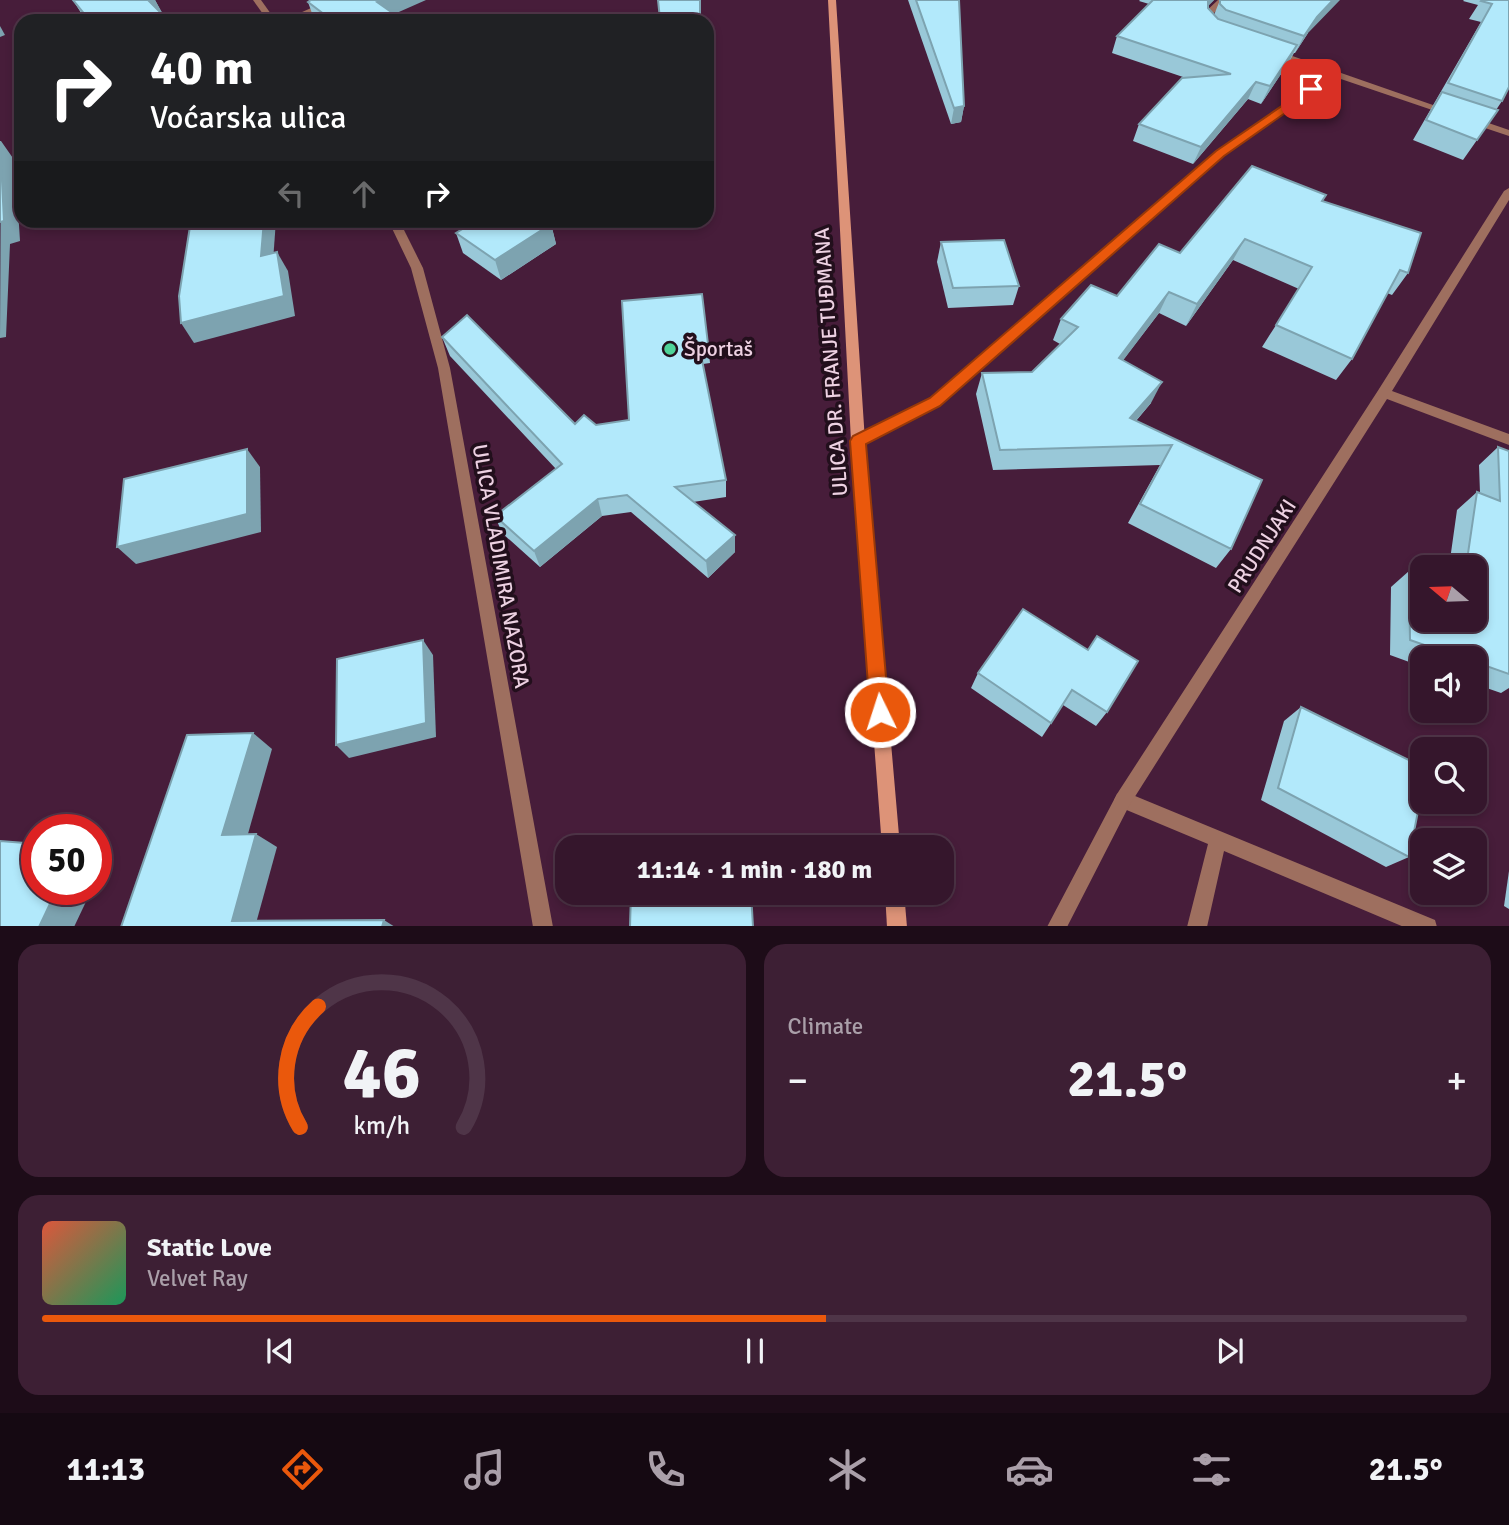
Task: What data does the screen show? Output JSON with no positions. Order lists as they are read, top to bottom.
{
  "streets": {
    "main road": ["ULICA DR. FRANJE TUĐMANA"],
    "street": ["PRUDNJAKI", "ULICA VLADIMIRA NAZORA"]
  },
  "places": ["Športaš"],
  "north": "left",
  "page": {
    "turn": ["40 m", "Voćarska ulica"],
    "limit": "50",
    "trip": "11:14 · 1 min · 180 m",
    "tile": "Climate",
    "heat": ["−", "21.5°", "+"],
    "song": ["Static Love", "Velvet Ray"],
    "tabs": ["11:13", "21.5°"],
    "gauge": ["46", "km/h"]
  }
}
